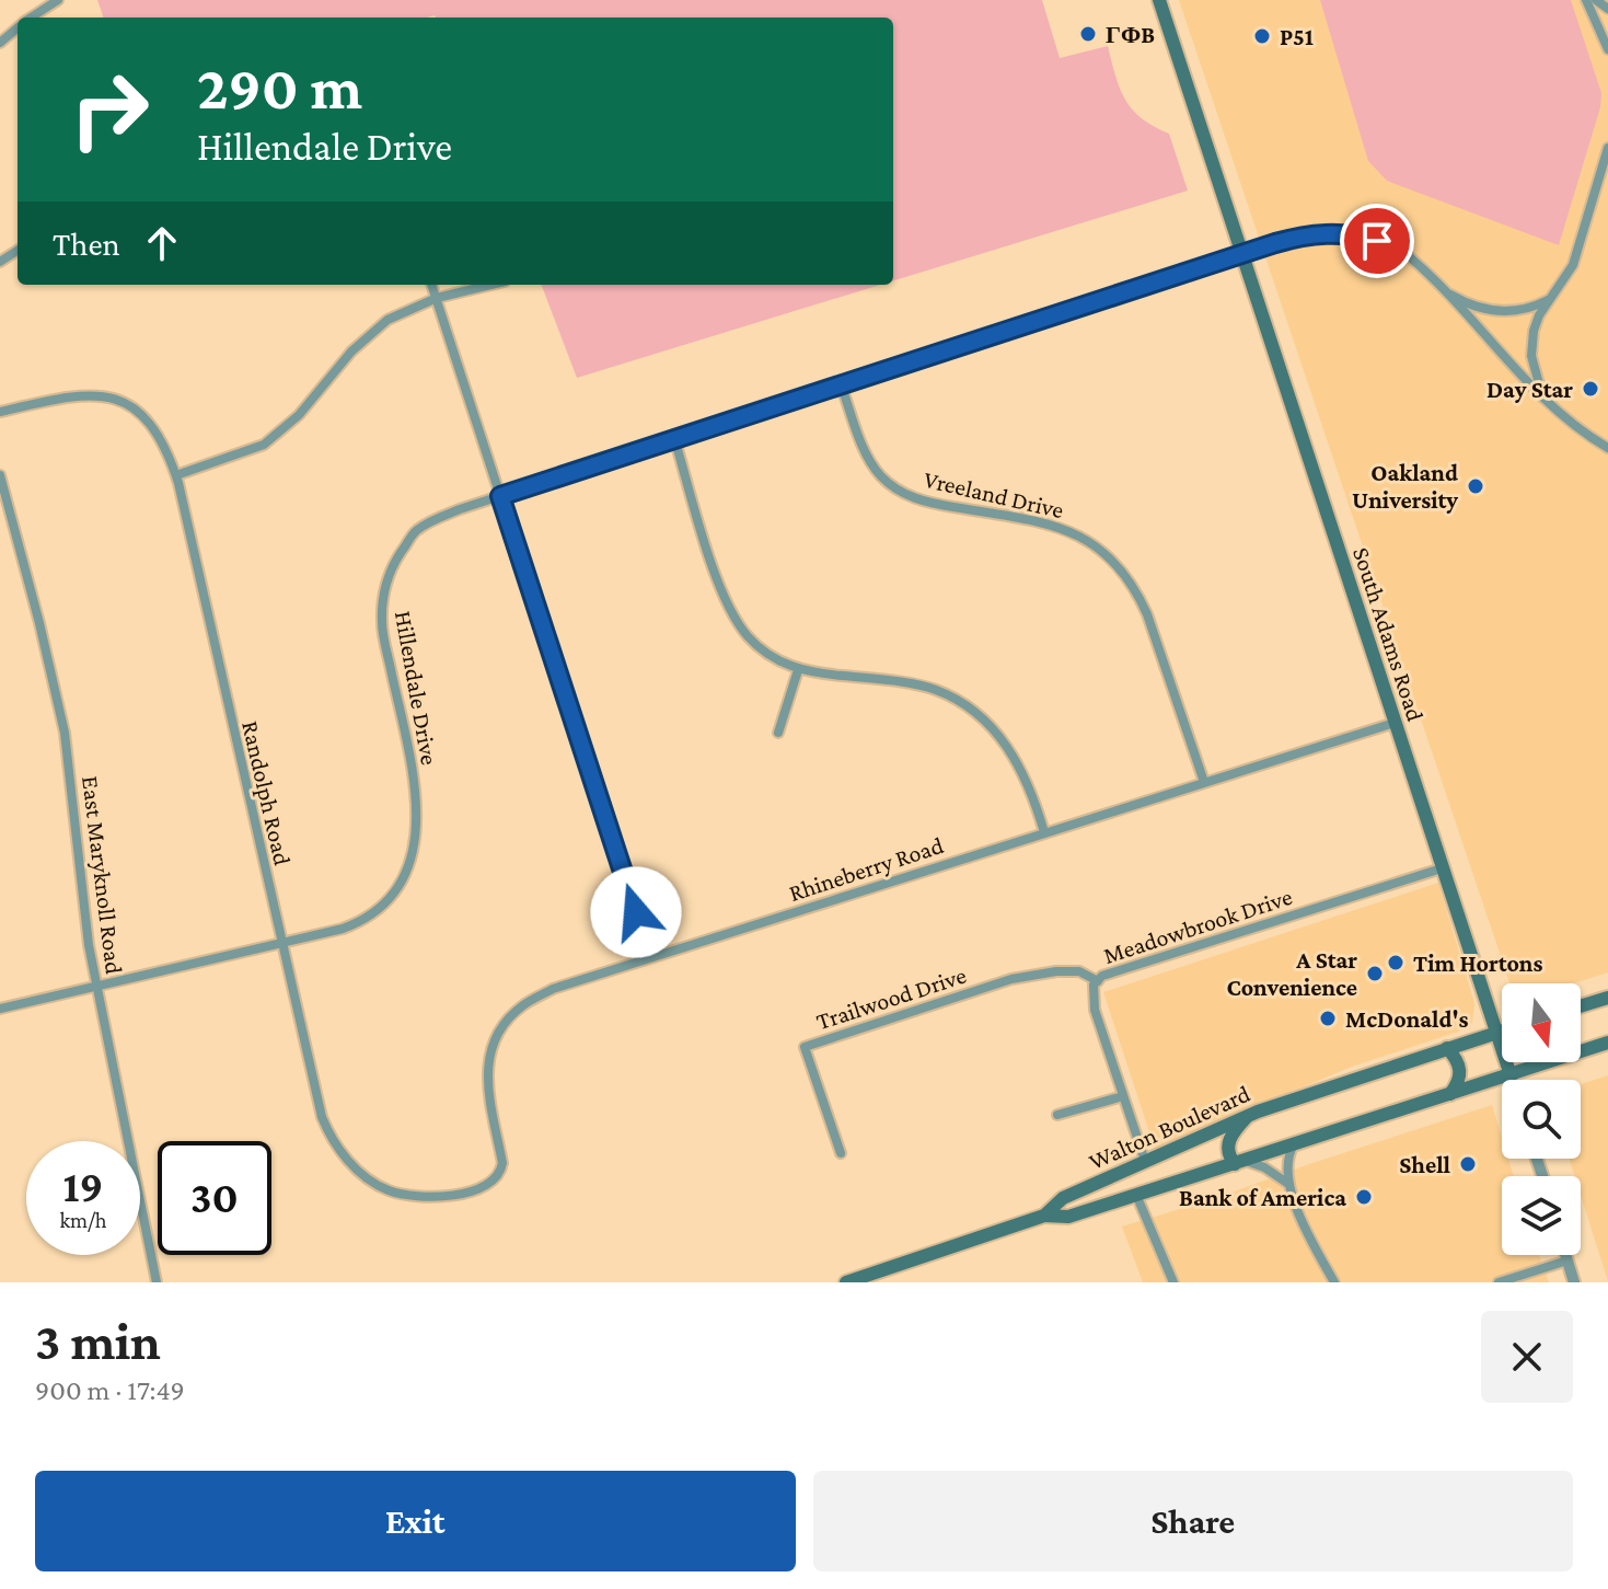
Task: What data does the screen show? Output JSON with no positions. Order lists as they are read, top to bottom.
{
  "streets": {
    "main road": ["South Adams Road", "Walton Boulevard"],
    "street": [
      "Vreeland Drive",
      "Hillendale Drive",
      "Randolph Road",
      "Rhineberry Road",
      "East Maryknoll Road",
      "Meadowbrook Drive",
      "Trailwood Drive"
    ]
  },
  "crossings": [
    ["Vreeland Drive", "Hillendale Drive"],
    ["Vreeland Drive", "Rhineberry Road"],
    ["South Adams Road", "Hillendale Drive"],
    ["South Adams Road", "Rhineberry Road"],
    ["South Adams Road", "Meadowbrook Drive"],
    ["South Adams Road", "Walton Boulevard"],
    ["Hillendale Drive", "Randolph Road"],
    ["Hillendale Drive", "East Maryknoll Road"],
    ["Randolph Road", "Rhineberry Road"],
    ["Meadowbrook Drive", "Trailwood Drive"],
    ["Meadowbrook Drive", "Walton Boulevard"]
  ],
  "places": [
    "ΓΦB",
    "P51",
    "Day Star",
    "Oakland University",
    "Tim Hortons",
    "A Star Convenience",
    "McDonald's",
    "Shell",
    "Bank of America"
  ],
  "north": "bottom",
  "page": {
    "turn": ["290 m", "Hillendale Drive"],
    "then": "Then",
    "speed": "19 km/h",
    "limit": "30",
    "heading": ["3 min", "900 m · 17:49"],
    "buttons": ["Exit", "Share"]
  }
}
